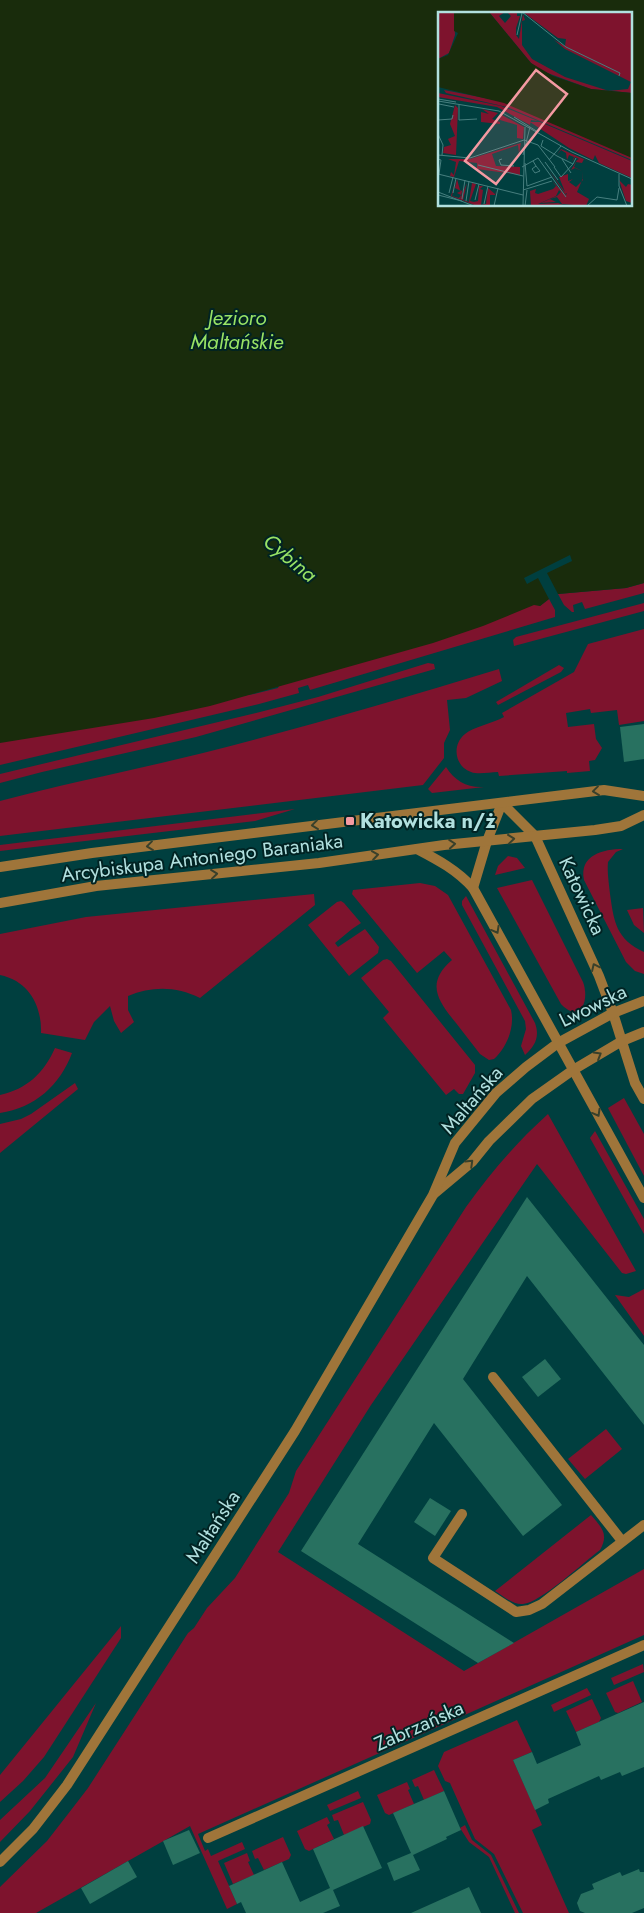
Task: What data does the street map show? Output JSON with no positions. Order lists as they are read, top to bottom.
{
  "streets": {
    "street": [
      "Arcybiskupa Antoniego Baraniaka",
      "Katowicka",
      "Lwowska",
      "Maltańska",
      "Zabrzańska"
    ]
  },
  "crossings": [
    ["Arcybiskupa Antoniego Baraniaka", "Katowicka"],
    ["Katowicka", "Lwowska"],
    ["Lwowska", "Maltańska"]
  ],
  "water": ["Jezioro Maltańskie", "Cybina"],
  "places": {
    "transit": ["Katowicka n/ż"]
  }
}
